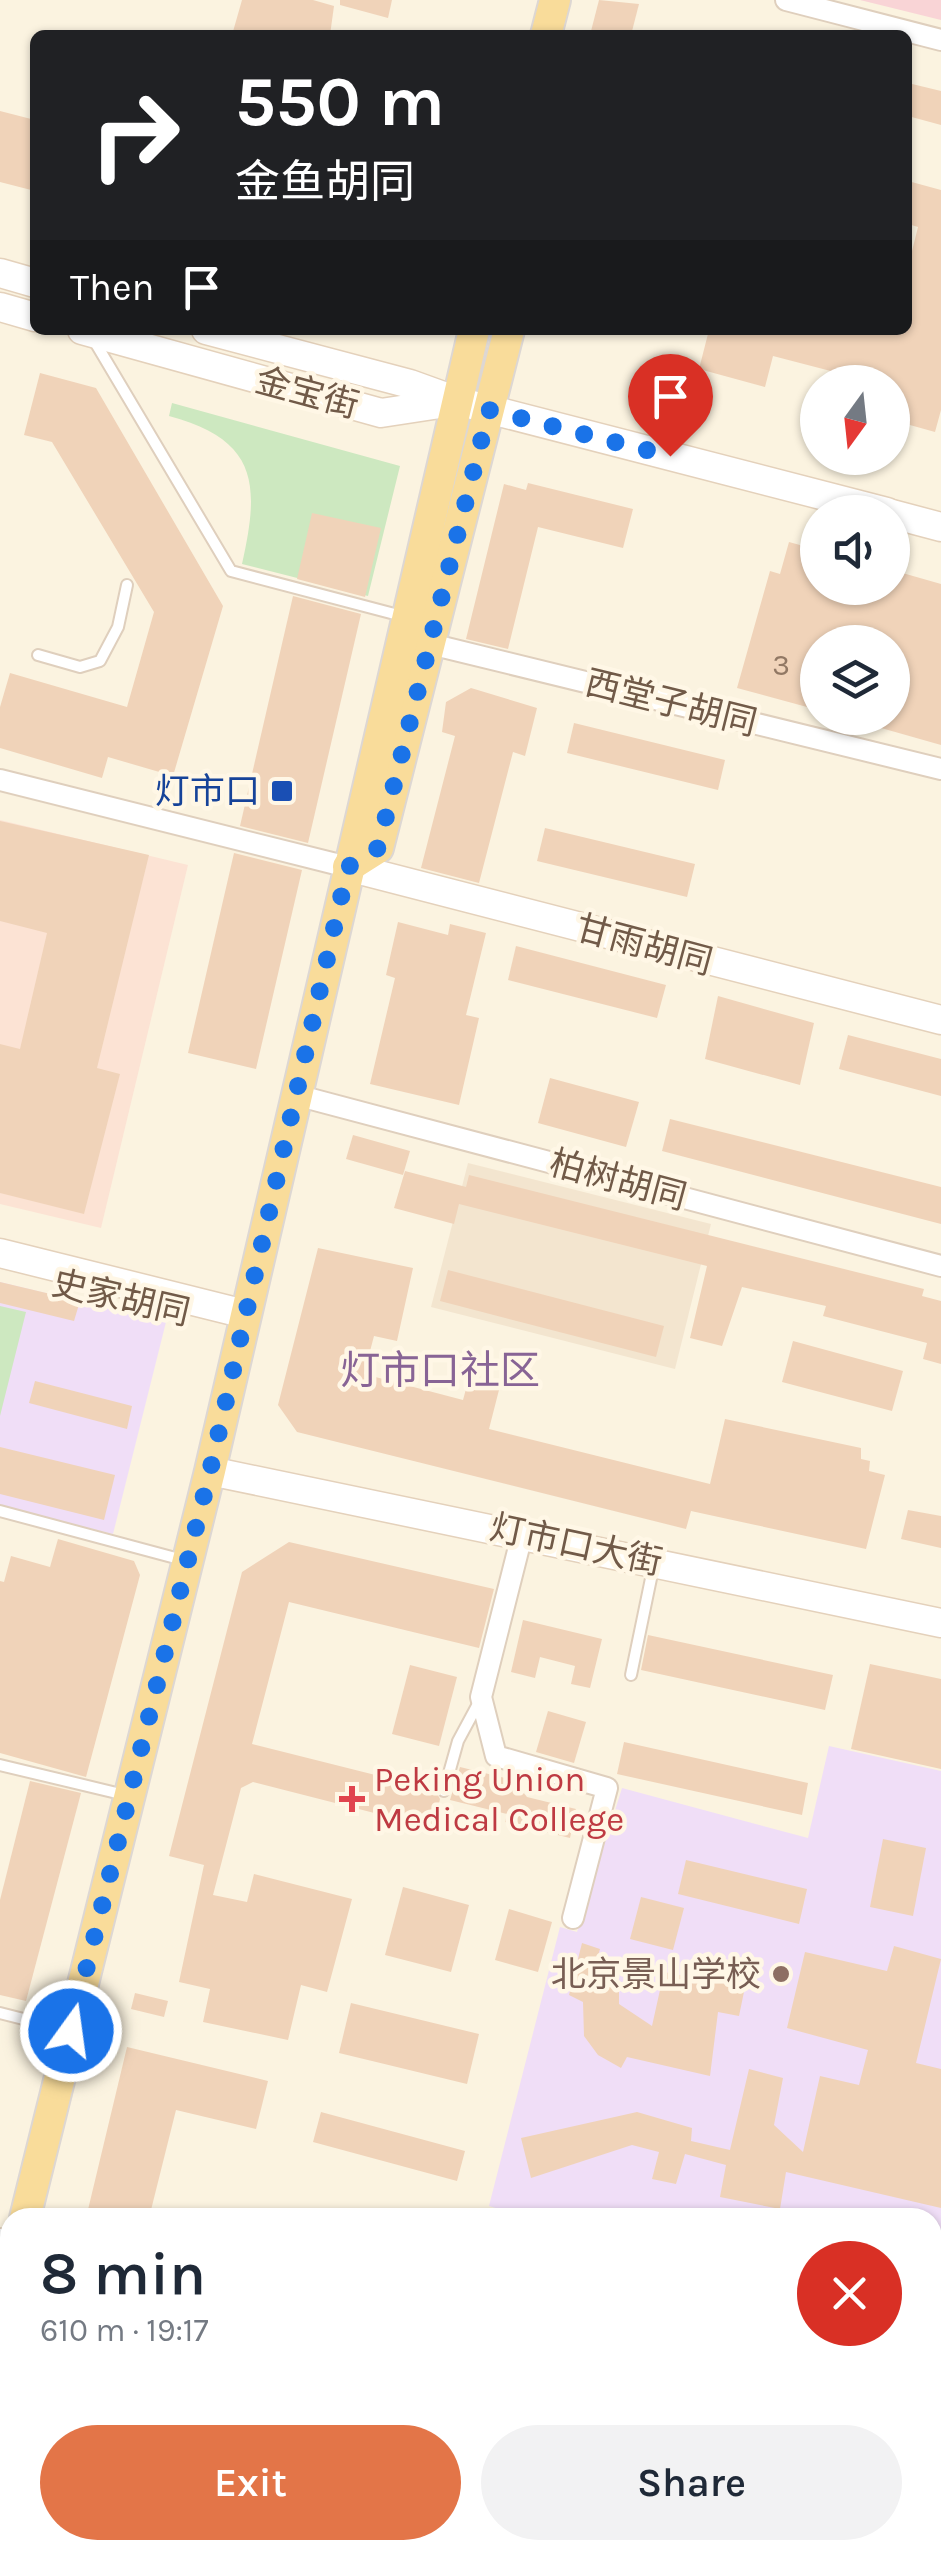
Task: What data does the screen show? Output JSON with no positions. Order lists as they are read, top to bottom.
{
  "streets": {
    "street": [
      "金宝街",
      "西堂子胡同",
      "甘雨胡同",
      "柏树胡同",
      "史家胡同",
      "灯市口大街"
    ]
  },
  "districts": ["灯市口社区"],
  "places": {
    "transit": ["灯市口"],
    "health": ["Peking Union Medical College"],
    "other": ["北京景山学校"]
  },
  "house_numbers": ["3"],
  "north": "bottom",
  "page": {
    "turn": ["550 m", "金鱼胡同"],
    "then": "Then",
    "heading": ["8 min", "610 m · 19:17"],
    "buttons": ["Exit", "Share"]
  }
}
